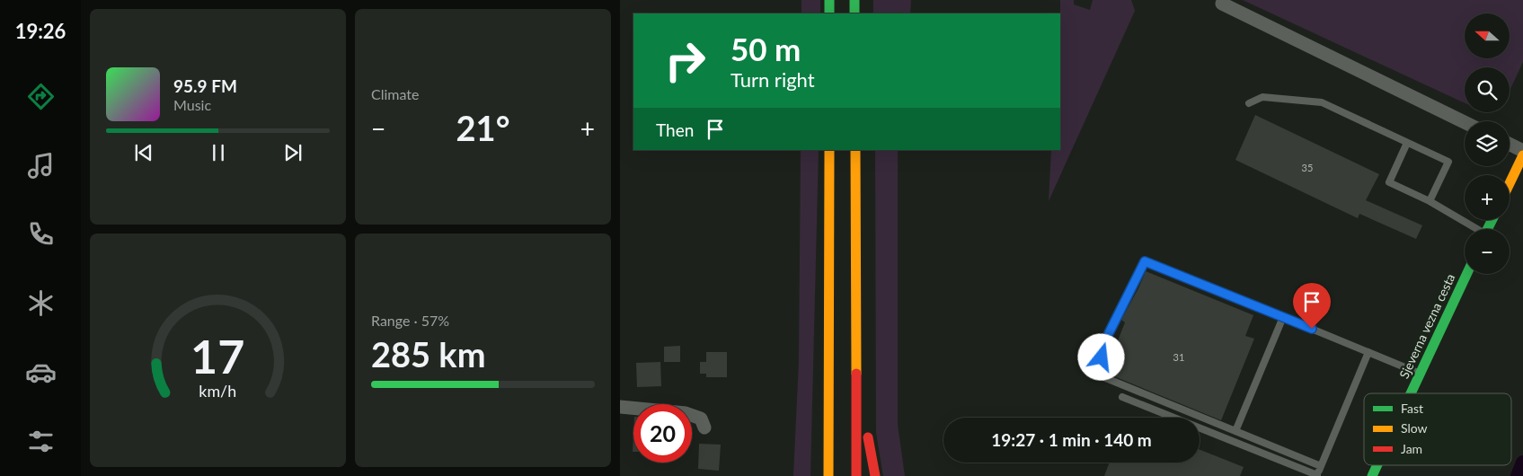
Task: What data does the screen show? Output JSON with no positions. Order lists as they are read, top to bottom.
{
  "streets": {
    "main road": ["Sjeverna vezna cesta"]
  },
  "house_numbers": ["35", "31"],
  "legend": ["Fast", "Slow", "Jam"],
  "north": "left",
  "page": {
    "tabs": "19:26",
    "tile": [
      "Climate",
      ["Range · 57%", "285 km"]
    ],
    "map_buttons": ["+", "−"],
    "turn": ["50 m", "Turn right"],
    "song": ["95.9 FM", "Music"],
    "then": "Then",
    "heat": ["−", "21°", "+"],
    "limit": "20",
    "trip": "19:27 · 1 min · 140 m",
    "gauge": ["17", "km/h"]
  }
}
